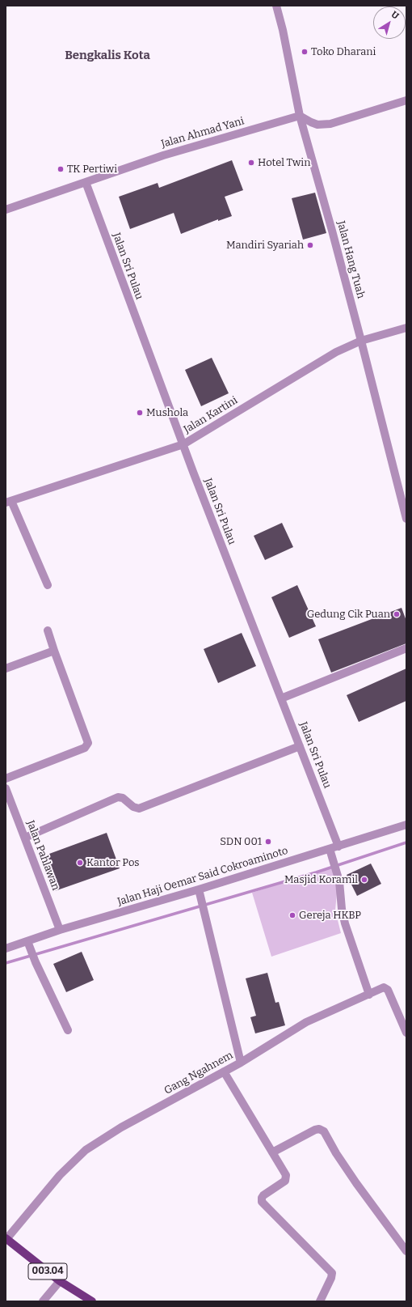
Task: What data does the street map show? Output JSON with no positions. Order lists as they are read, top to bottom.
{
  "streets": {
    "main road": ["003.04"],
    "street": [
      "Jalan Ahmad Yani",
      "Jalan Hang Tuah",
      "Jalan Sri Pulau",
      "Jalan Kartini",
      "Jalan Pahlawan",
      "Jalan Haji Oemar Said Cokroaminoto",
      "Gang Ngahnem"
    ]
  },
  "crossings": [
    ["Jalan Ahmad Yani", "Jalan Hang Tuah"],
    ["Jalan Ahmad Yani", "Jalan Sri Pulau"],
    ["Jalan Hang Tuah", "Jalan Kartini"],
    ["Jalan Sri Pulau", "Jalan Kartini"],
    ["Jalan Sri Pulau", "Jalan Haji Oemar Said Cokroaminoto"],
    ["Jalan Pahlawan", "Jalan Haji Oemar Said Cokroaminoto"],
    ["Gang Ngahnem", "003.04"]
  ],
  "districts": ["Bengkalis Kota"],
  "places": [
    "Toko Dharani",
    "Hotel Twin",
    "TK Pertiwi",
    "Mandiri Syariah",
    "Mushola",
    "Gedung Cik Puan",
    "SDN 001",
    "Kantor Pos",
    "Masjid Koramil",
    "Gereja HKBP"
  ],
  "north": "top right"
}
